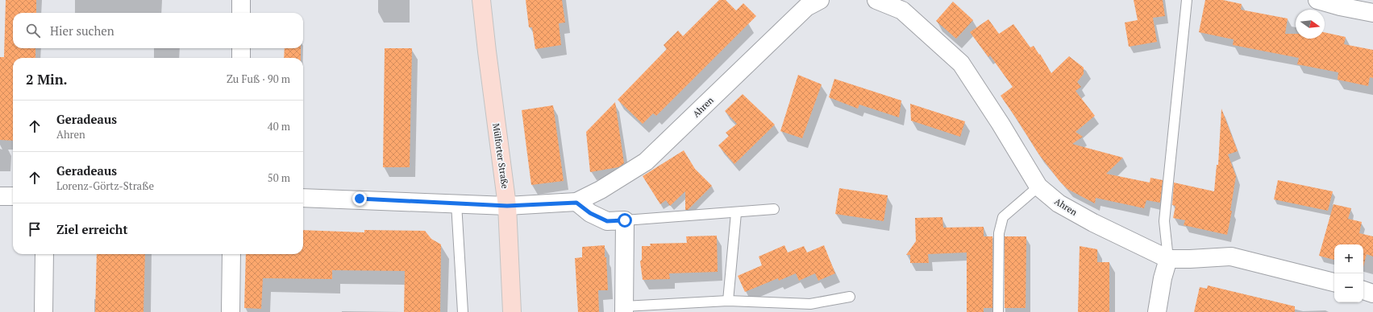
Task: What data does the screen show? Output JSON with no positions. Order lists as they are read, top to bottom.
{
  "streets": {
    "main road": ["Mülforter Straße"],
    "street": ["Ahren"]
  },
  "crossings": [
    ["Ahren", "Mülforter Straße"]
  ],
  "north": "right",
  "page": {
    "search": "Hier suchen",
    "heading": ["2 Min.", "Zu Fuß · 90 m"],
    "list": [
      ["Geradeaus", "Ahren", "40 m"],
      ["Geradeaus", "Lorenz-Görtz-Straße", "50 m"],
      "Ziel erreicht"
    ],
    "map_buttons": ["+", "−"]
  }
}
